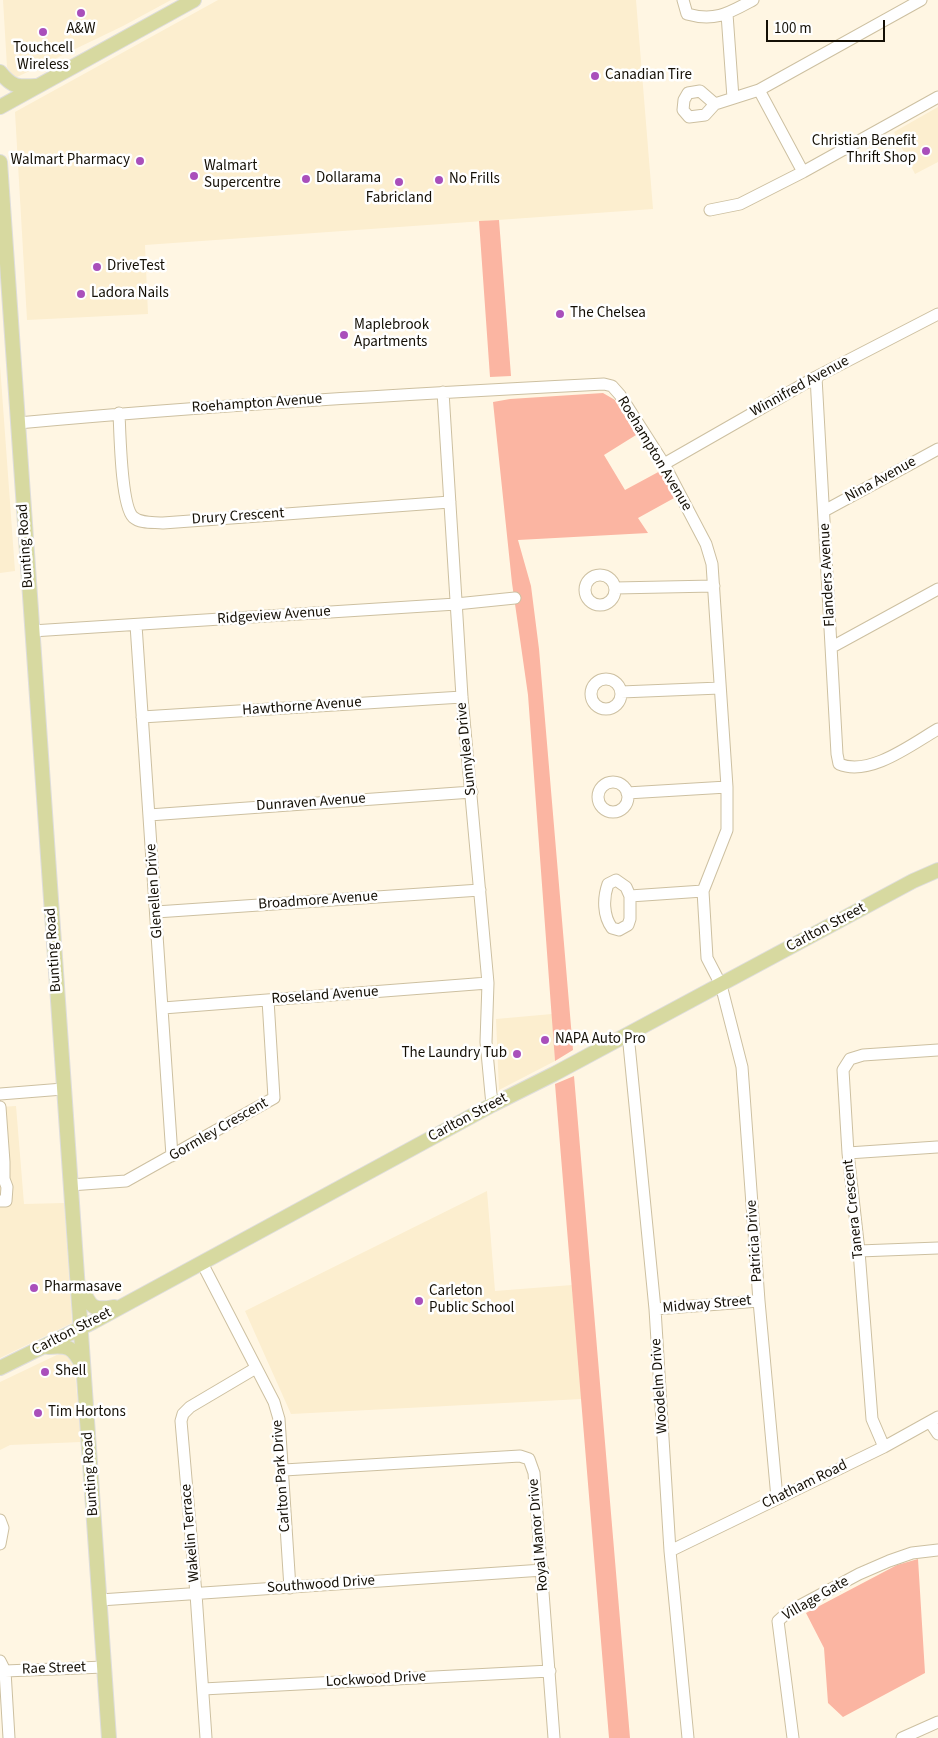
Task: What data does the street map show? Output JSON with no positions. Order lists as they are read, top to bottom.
{
  "streets": {
    "main road": ["Bunting Road", "Carlton Street"],
    "street": [
      "Winnifred Avenue",
      "Roehampton Avenue",
      "Nina Avenue",
      "Drury Crescent",
      "Flanders Avenue",
      "Ridgeview Avenue",
      "Hawthorne Avenue",
      "Sunnylea Drive",
      "Dunraven Avenue",
      "Glenellen Drive",
      "Broadmore Avenue",
      "Roseland Avenue",
      "Gormley Crescent",
      "Tanera Crescent",
      "Patricia Drive",
      "Midway Street",
      "Woodelm Drive",
      "Carlton Park Drive",
      "Chatham Road",
      "Wakelin Terrace",
      "Royal Manor Drive",
      "Southwood Drive",
      "Village Gate",
      "Rae Street",
      "Lockwood Drive"
    ]
  },
  "crossings": [
    ["Winnifred Avenue", "Roehampton Avenue"],
    ["Winnifred Avenue", "Flanders Avenue"],
    ["Roehampton Avenue", "Drury Crescent"],
    ["Roehampton Avenue", "Bunting Road"],
    ["Roehampton Avenue", "Sunnylea Drive"],
    ["Roehampton Avenue", "Carlton Street"],
    ["Roehampton Avenue", "Patricia Drive"],
    ["Nina Avenue", "Flanders Avenue"],
    ["Drury Crescent", "Sunnylea Drive"],
    ["Bunting Road", "Ridgeview Avenue"],
    ["Bunting Road", "Carlton Street"],
    ["Bunting Road", "Gormley Crescent"],
    ["Bunting Road", "Southwood Drive"],
    ["Bunting Road", "Rae Street"],
    ["Ridgeview Avenue", "Sunnylea Drive"],
    ["Ridgeview Avenue", "Glenellen Drive"],
    ["Hawthorne Avenue", "Sunnylea Drive"],
    ["Hawthorne Avenue", "Glenellen Drive"],
    ["Sunnylea Drive", "Dunraven Avenue"],
    ["Sunnylea Drive", "Broadmore Avenue"],
    ["Sunnylea Drive", "Carlton Street"],
    ["Sunnylea Drive", "Roseland Avenue"],
    ["Dunraven Avenue", "Glenellen Drive"],
    ["Glenellen Drive", "Broadmore Avenue"],
    ["Glenellen Drive", "Roseland Avenue"],
    ["Glenellen Drive", "Gormley Crescent"],
    ["Carlton Street", "Patricia Drive"],
    ["Carlton Street", "Woodelm Drive"],
    ["Carlton Street", "Carlton Park Drive"],
    ["Roseland Avenue", "Gormley Crescent"],
    ["Tanera Crescent", "Chatham Road"],
    ["Patricia Drive", "Midway Street"],
    ["Patricia Drive", "Chatham Road"],
    ["Midway Street", "Woodelm Drive"],
    ["Woodelm Drive", "Chatham Road"],
    ["Carlton Park Drive", "Wakelin Terrace"],
    ["Carlton Park Drive", "Royal Manor Drive"],
    ["Carlton Park Drive", "Southwood Drive"],
    ["Wakelin Terrace", "Southwood Drive"],
    ["Wakelin Terrace", "Lockwood Drive"],
    ["Royal Manor Drive", "Southwood Drive"],
    ["Royal Manor Drive", "Lockwood Drive"]
  ],
  "places": [
    "A&W",
    "Touchcell Wireless",
    "Canadian Tire",
    "Christian Benefit Thrift Shop",
    "Walmart Pharmacy",
    "Walmart Supercentre",
    "Dollarama",
    "No Frills",
    "Fabricland",
    "DriveTest",
    "Ladora Nails",
    "The Chelsea",
    "Maplebrook Apartments",
    "NAPA Auto Pro",
    "The Laundry Tub",
    "Pharmasave",
    "Carleton Public School",
    "Shell",
    "Tim Hortons"
  ],
  "scale_bar": "100 m"
}
